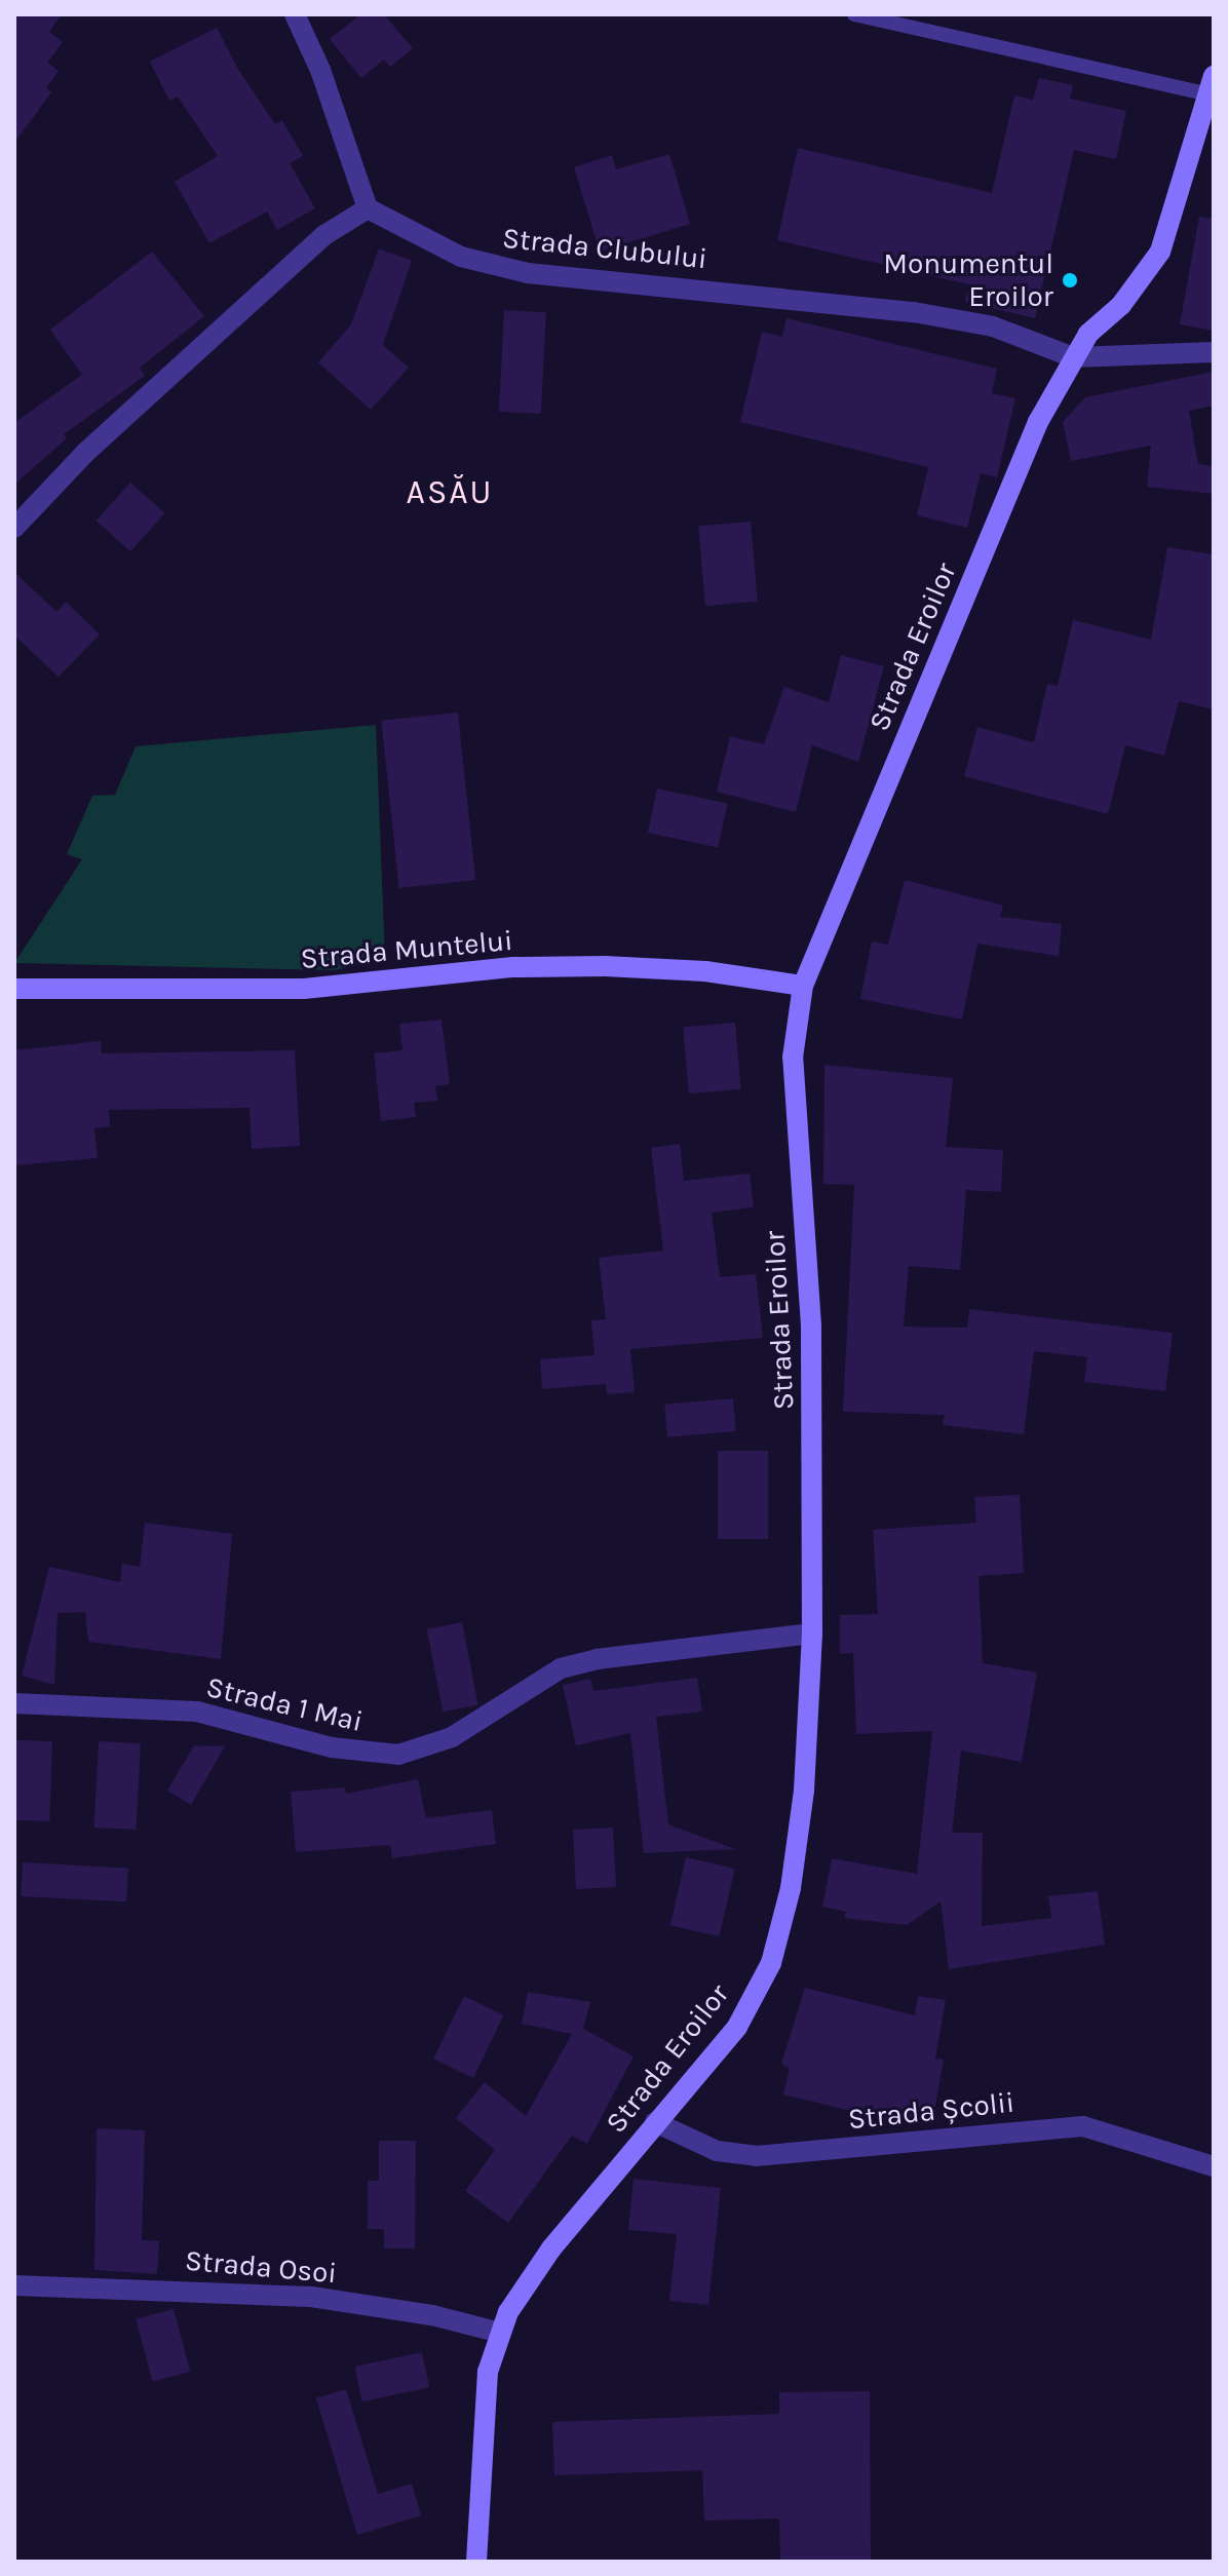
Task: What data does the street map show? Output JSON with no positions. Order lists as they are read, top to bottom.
{
  "streets": {
    "main road": ["Strada Eroilor", "Strada Muntelui"],
    "street": [
      "Strada Clubului",
      "Strada 1 Mai",
      "Strada Școlii",
      "Strada Osoi"
    ]
  },
  "crossings": [
    ["Strada Clubului", "Strada Eroilor"],
    ["Strada Eroilor", "Strada Muntelui"],
    ["Strada Eroilor", "Strada 1 Mai"],
    ["Strada Eroilor", "Strada Școlii"],
    ["Strada Eroilor", "Strada Osoi"]
  ],
  "districts": ["ASĂU"],
  "places": ["Monumentul Eroilor"]
}
